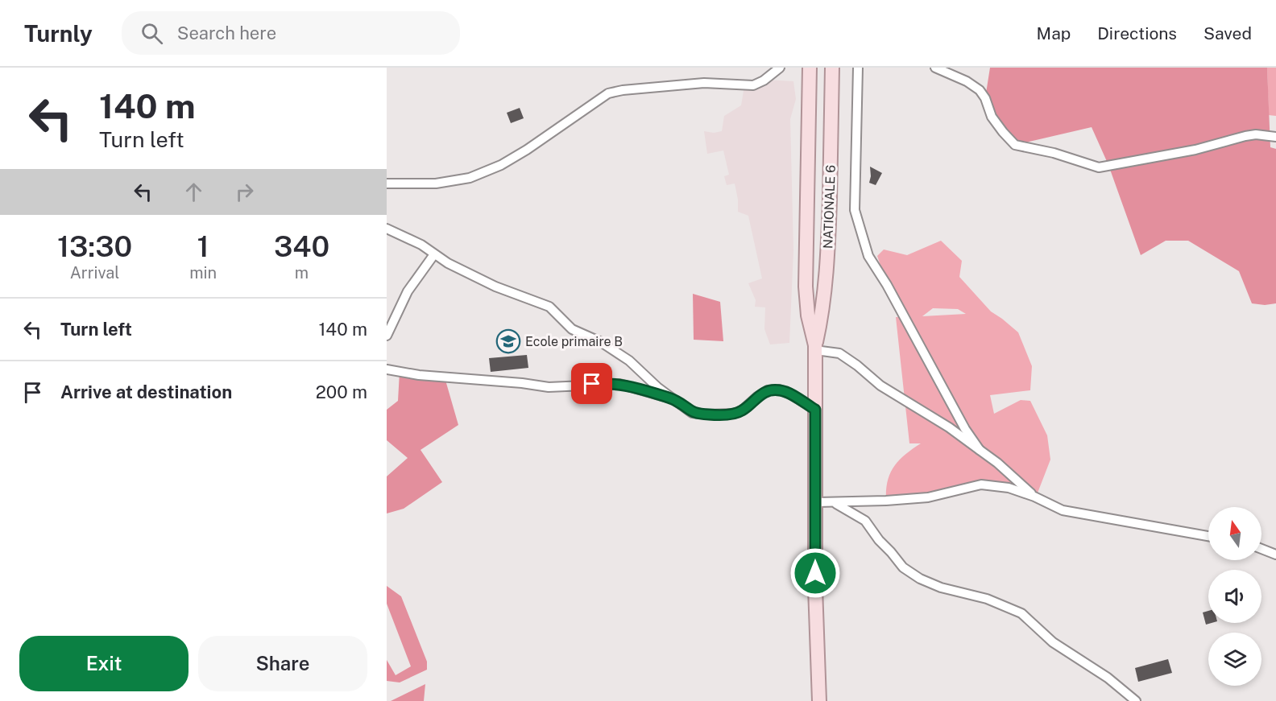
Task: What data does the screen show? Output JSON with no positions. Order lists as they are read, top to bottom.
{
  "streets": {
    "main road": ["NATIONALE 6"]
  },
  "places": {
    "school or university": ["Ecole primaire B"]
  },
  "north": "top",
  "page": {
    "header": "Turnly",
    "search": "Search here",
    "nav": ["Map", "Directions", "Saved"],
    "turn": ["140 m", "Turn left"],
    "eta": [
      "13:30",
      "Arrival",
      "1",
      "min",
      "340",
      "m"
    ],
    "list": [
      {
        "name": "Turn left",
        "value": "140 m"
      },
      {
        "name": "Arrive at destination",
        "value": "200 m"
      }
    ],
    "buttons": ["Exit", "Share"]
  }
}
